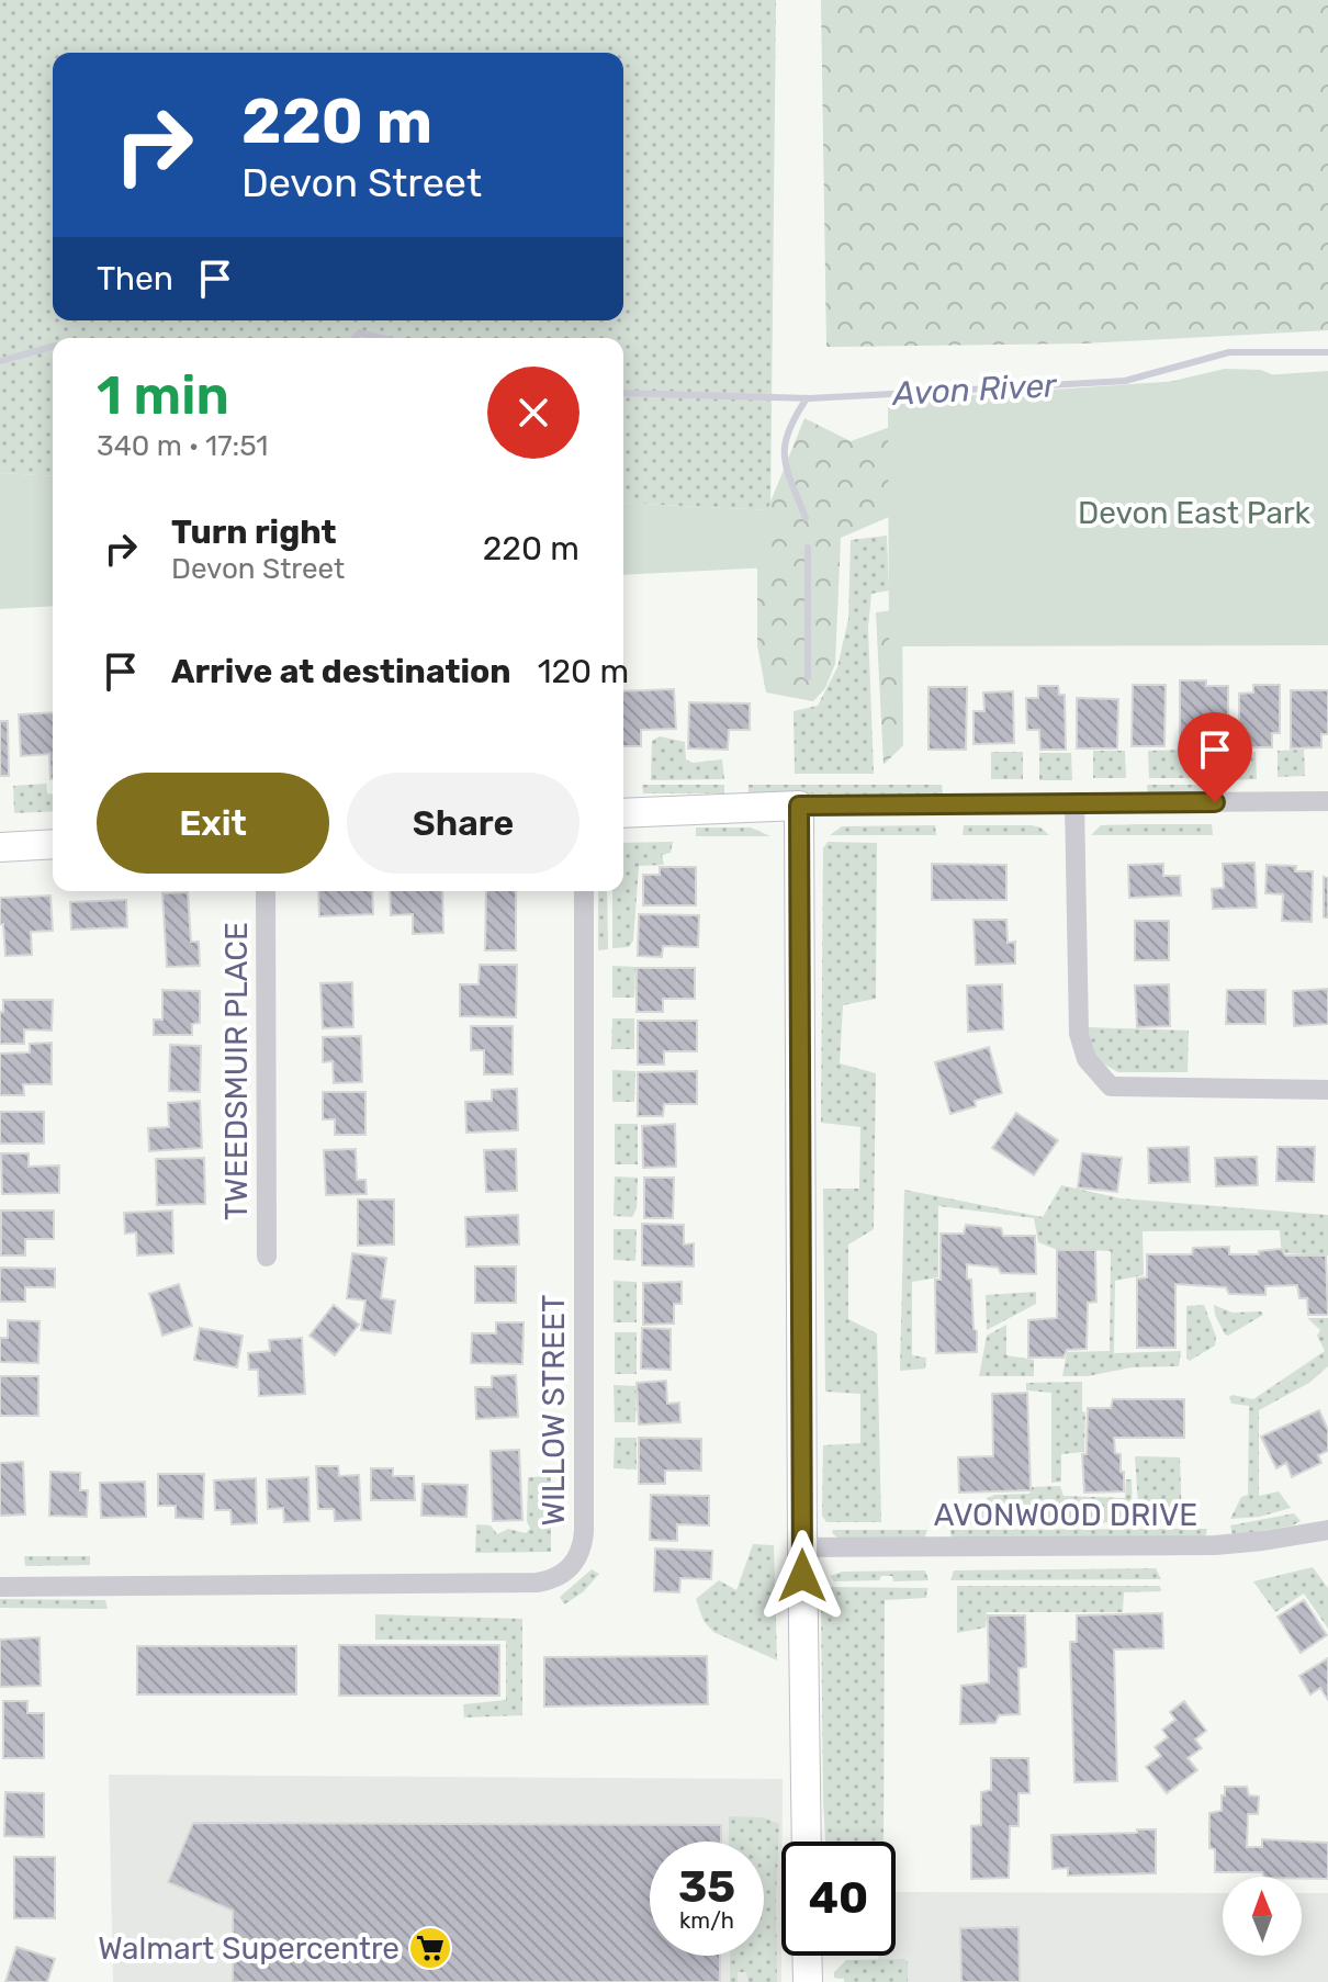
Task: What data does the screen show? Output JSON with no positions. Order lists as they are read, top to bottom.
{
  "streets": {
    "street": ["TWEEDSMUIR PLACE", "WILLOW STREET", "AVONWOOD DRIVE"]
  },
  "water": ["Avon River"],
  "parks": ["Devon East Park"],
  "places": {
    "supermarket": ["Walmart Supercentre"]
  },
  "north": "top",
  "page": {
    "turn": ["220 m", "Devon Street"],
    "then": "Then",
    "heading": ["1 min", "340 m · 17:51"],
    "list": [
      {
        "name": "Turn right",
        "note": "Devon Street",
        "value": "220 m"
      },
      {
        "name": "Arrive at destination",
        "value": "120 m"
      }
    ],
    "buttons": ["Exit", "Share"],
    "speed": "35 km/h",
    "limit": "40"
  }
}
